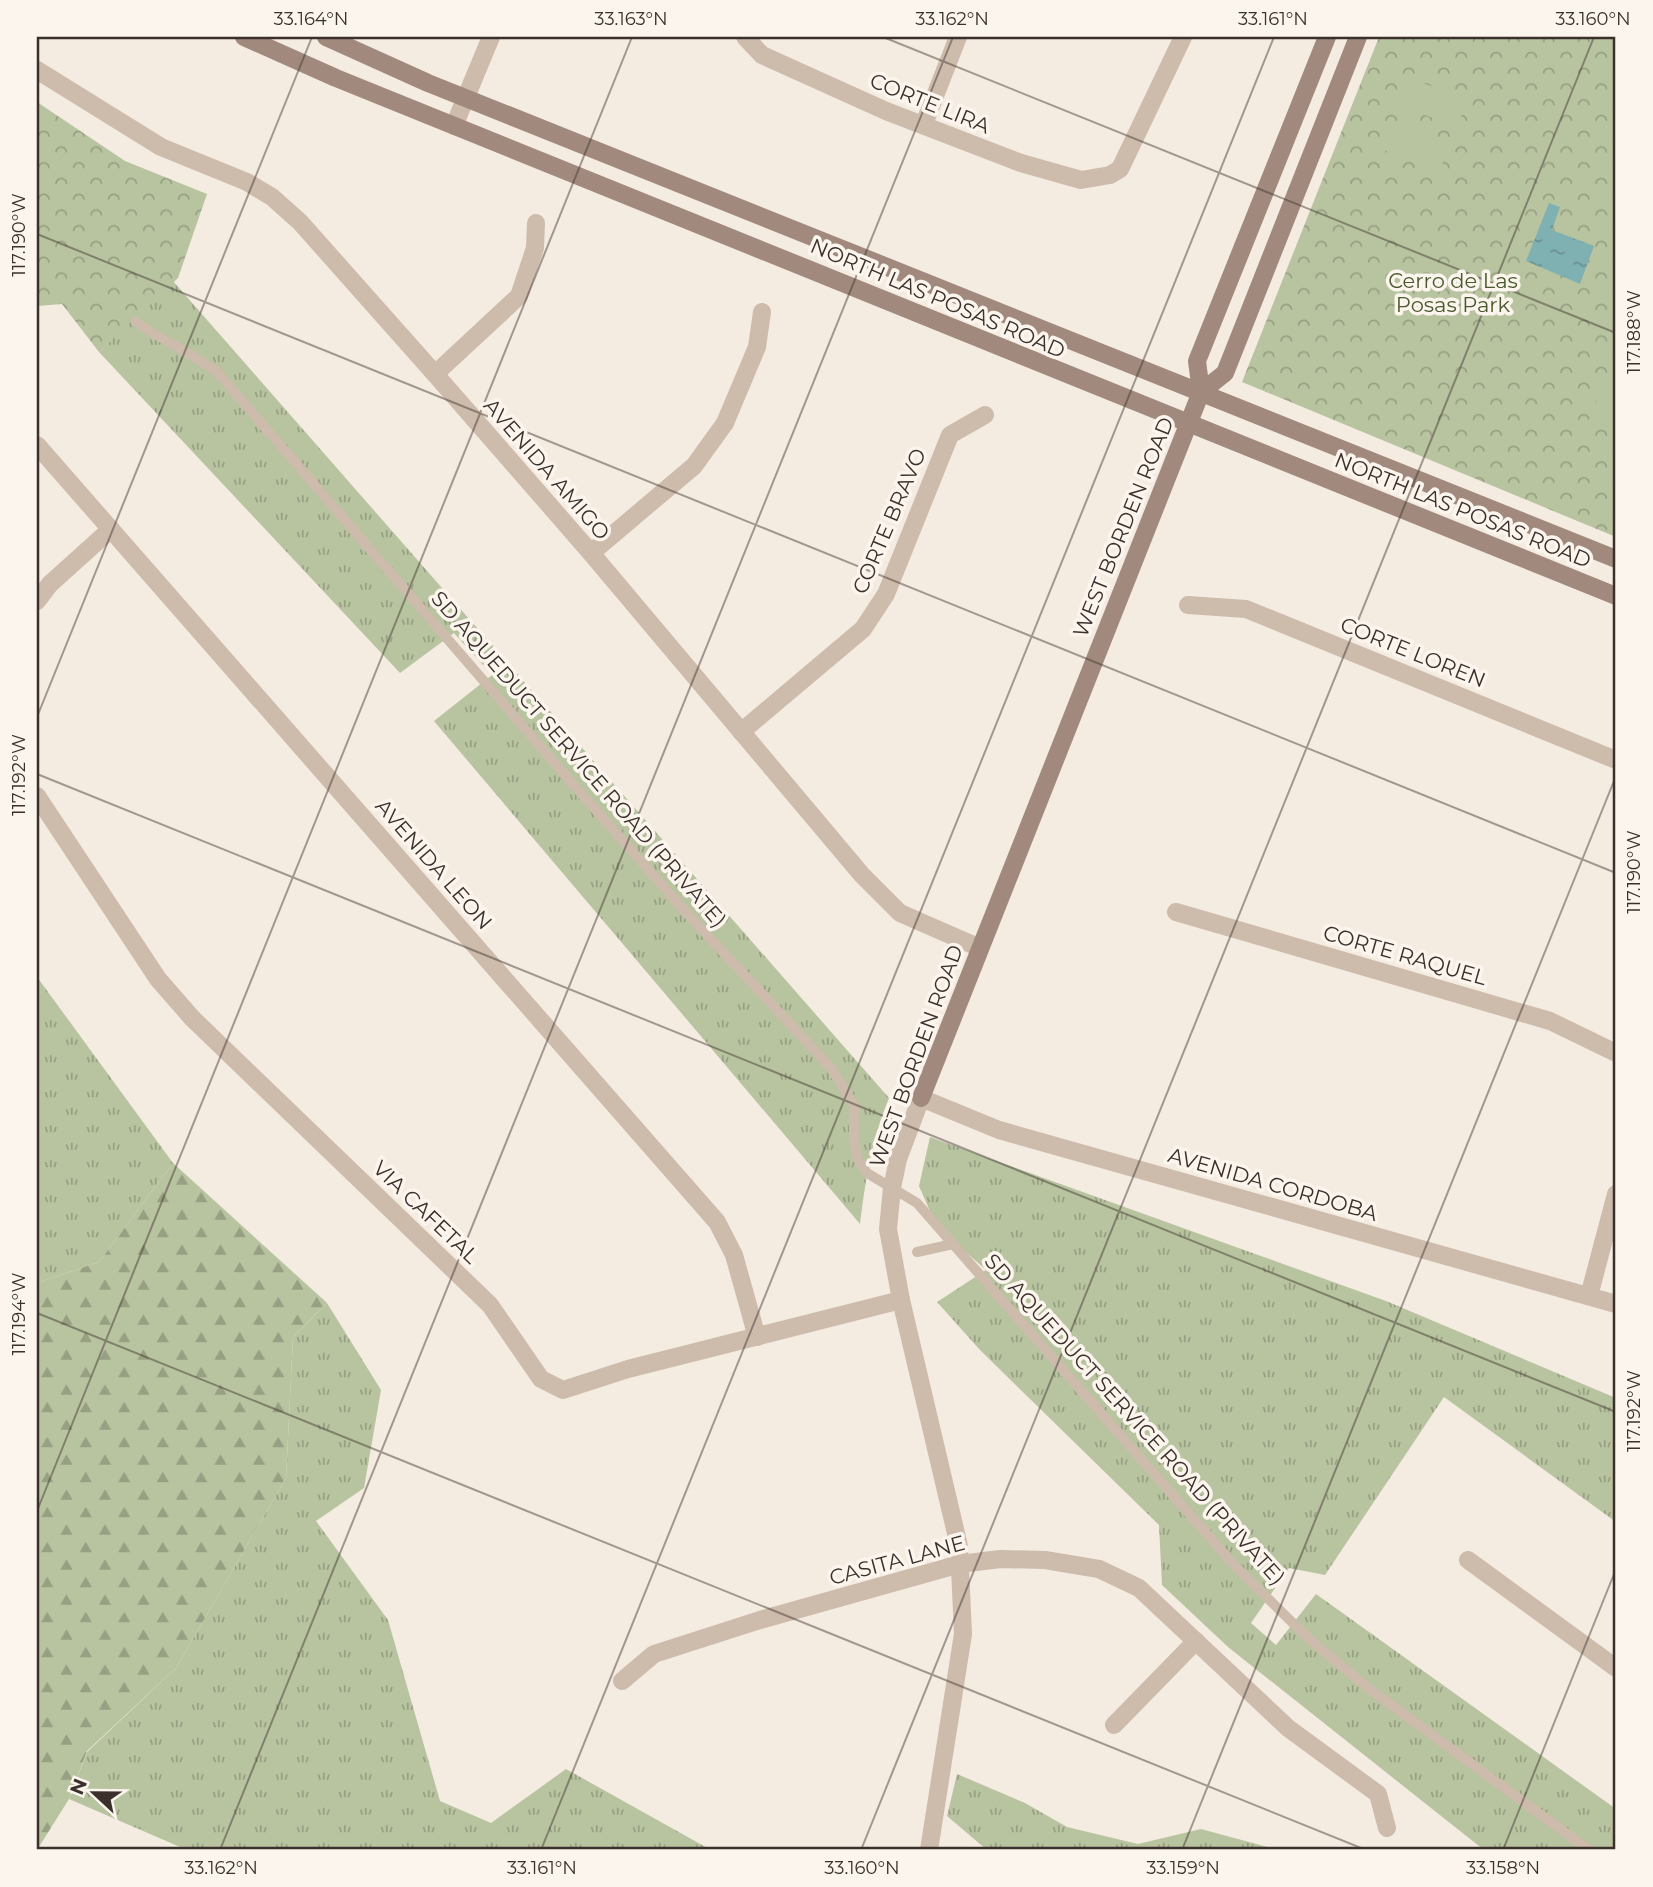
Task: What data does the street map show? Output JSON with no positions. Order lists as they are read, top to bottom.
{
  "streets": {
    "street": [
      "CORTE LIRA",
      "NORTH LAS POSAS ROAD",
      "AVENIDA AMIGO",
      "CORTE BRAVO",
      "WEST BORDEN ROAD",
      "CORTE LOREN",
      "AVENIDA LEON",
      "CORTE RAQUEL",
      "AVENIDA CORDOBA",
      "VIA CAFETAL",
      "CASITA LANE"
    ],
    "lane": ["SD AQUEDUCT SERVICE ROAD (PRIVATE)"]
  },
  "crossings": [
    ["NORTH LAS POSAS ROAD", "WEST BORDEN ROAD"],
    ["AVENIDA AMIGO", "CORTE BRAVO"],
    ["AVENIDA AMIGO", "WEST BORDEN ROAD"],
    ["WEST BORDEN ROAD", "SD AQUEDUCT SERVICE ROAD (PRIVATE)"],
    ["WEST BORDEN ROAD", "AVENIDA CORDOBA"],
    ["WEST BORDEN ROAD", "VIA CAFETAL"],
    ["WEST BORDEN ROAD", "CASITA LANE"],
    ["AVENIDA LEON", "VIA CAFETAL"]
  ],
  "parks": ["Cerro de Las Posas Park"],
  "north": "left",
  "coordinates": [
    "33.164°N",
    "33.163°N",
    "33.162°N",
    "33.161°N",
    "33.160°N",
    "117.190°W",
    "117.188°W",
    "117.192°W",
    "117.194°W",
    "33.159°N",
    "33.158°N"
  ]
}
